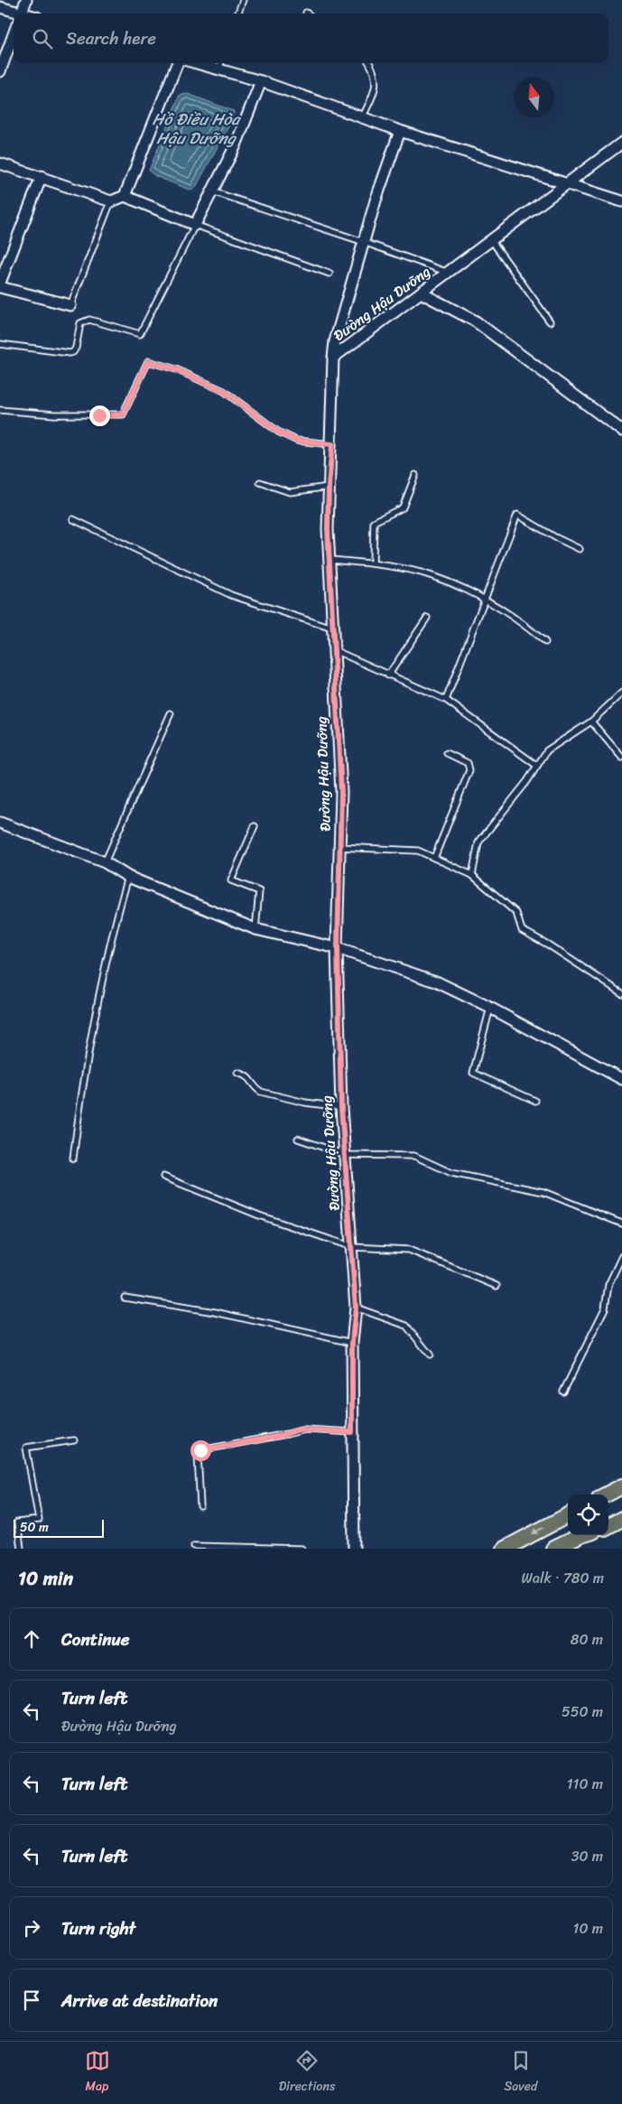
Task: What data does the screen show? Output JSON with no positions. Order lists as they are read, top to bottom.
{
  "streets": {
    "street": ["Đường Hậu Dưỡng"]
  },
  "water": ["Hồ Điều Hòa Hậu Dưỡng"],
  "scale_bar": "50 m",
  "north": "top",
  "page": {
    "search": "Search here",
    "scale": "50 m",
    "heading": ["10 min", "Walk · 780 m"],
    "list": [
      ["Continue", "80 m"],
      ["Turn left", "Đường Hậu Dưỡng", "550 m"],
      ["Turn left", "110 m"],
      ["Turn left", "30 m"],
      ["Turn right", "10 m"],
      "Arrive at destination"
    ],
    "nav": ["Map", "Directions", "Saved"]
  }
}
